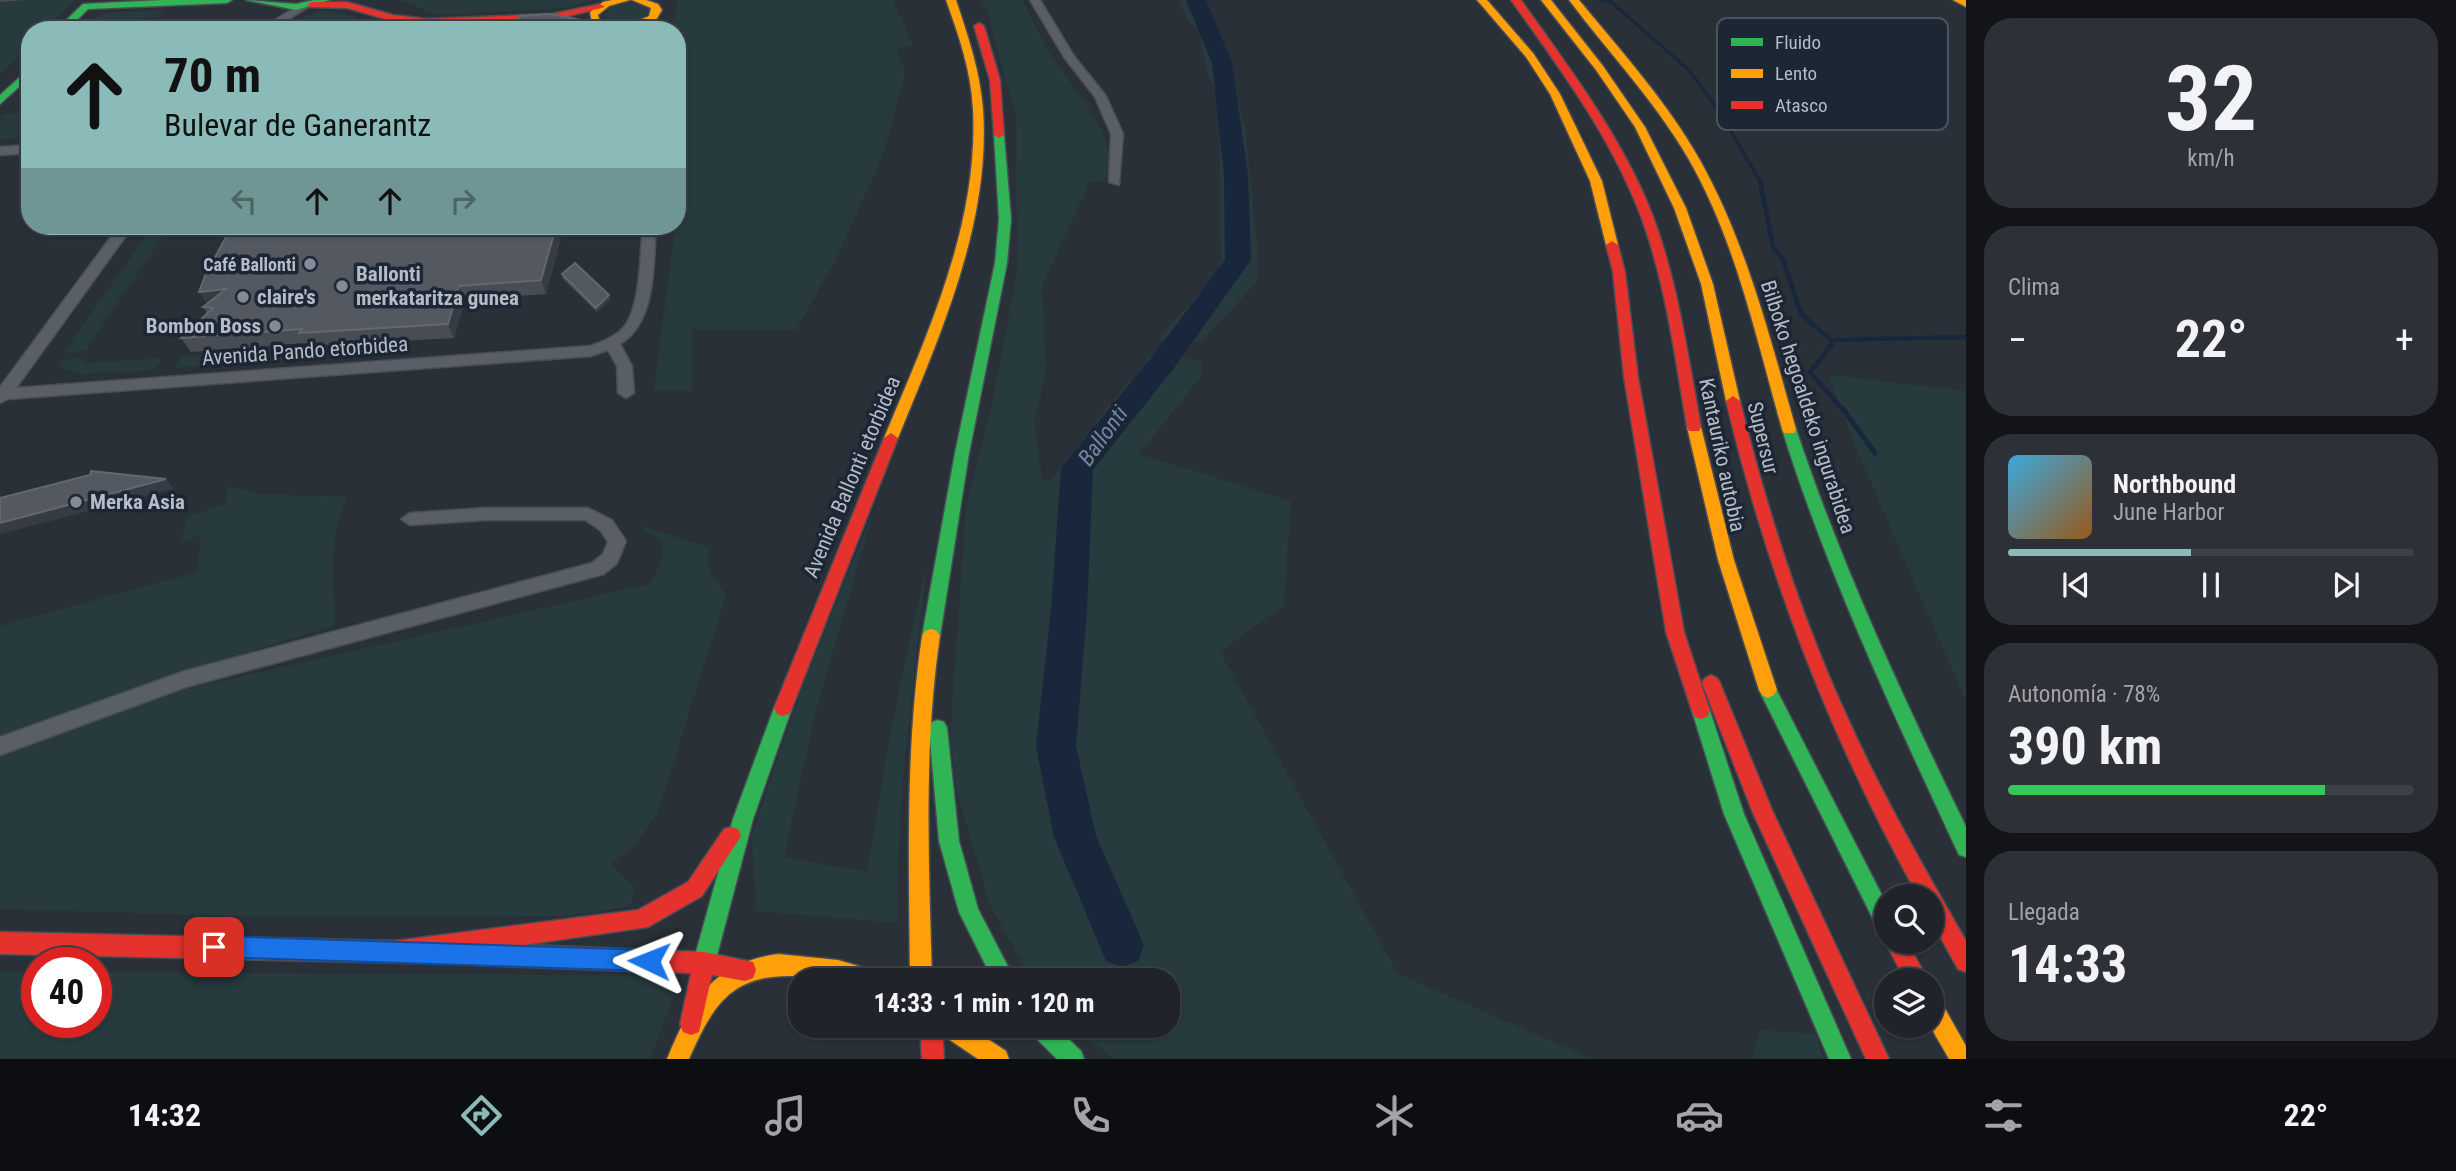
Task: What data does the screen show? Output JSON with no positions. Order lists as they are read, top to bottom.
{
  "streets": {
    "main road": [
      "Bilboko hegoaldeko ingurabidea",
      "Supersur",
      "Kantauriko autobia",
      "Avenida Ballonti etorbidea"
    ],
    "street": ["Avenida Pando etorbidea"]
  },
  "water": ["Ballonti"],
  "places": [
    "Café Ballonti",
    "Ballonti merkataritza gunea",
    "claire's",
    "Bombon Boss",
    "Merka Asia"
  ],
  "legend": ["Fluido", "Lento", "Atasco"],
  "page": {
    "tile": [
      ["32", "km/h"],
      "Clima",
      ["Autonomía · 78%", "390 km"],
      ["Llegada", "14:33"]
    ],
    "turn": ["70 m", "Bulevar de Ganerantz"],
    "heat": ["−", "22°", "+"],
    "song": ["Northbound", "June Harbor"],
    "limit": "40",
    "trip": "14:33 · 1 min · 120 m",
    "tabs": ["14:32", "22°"]
  }
}
